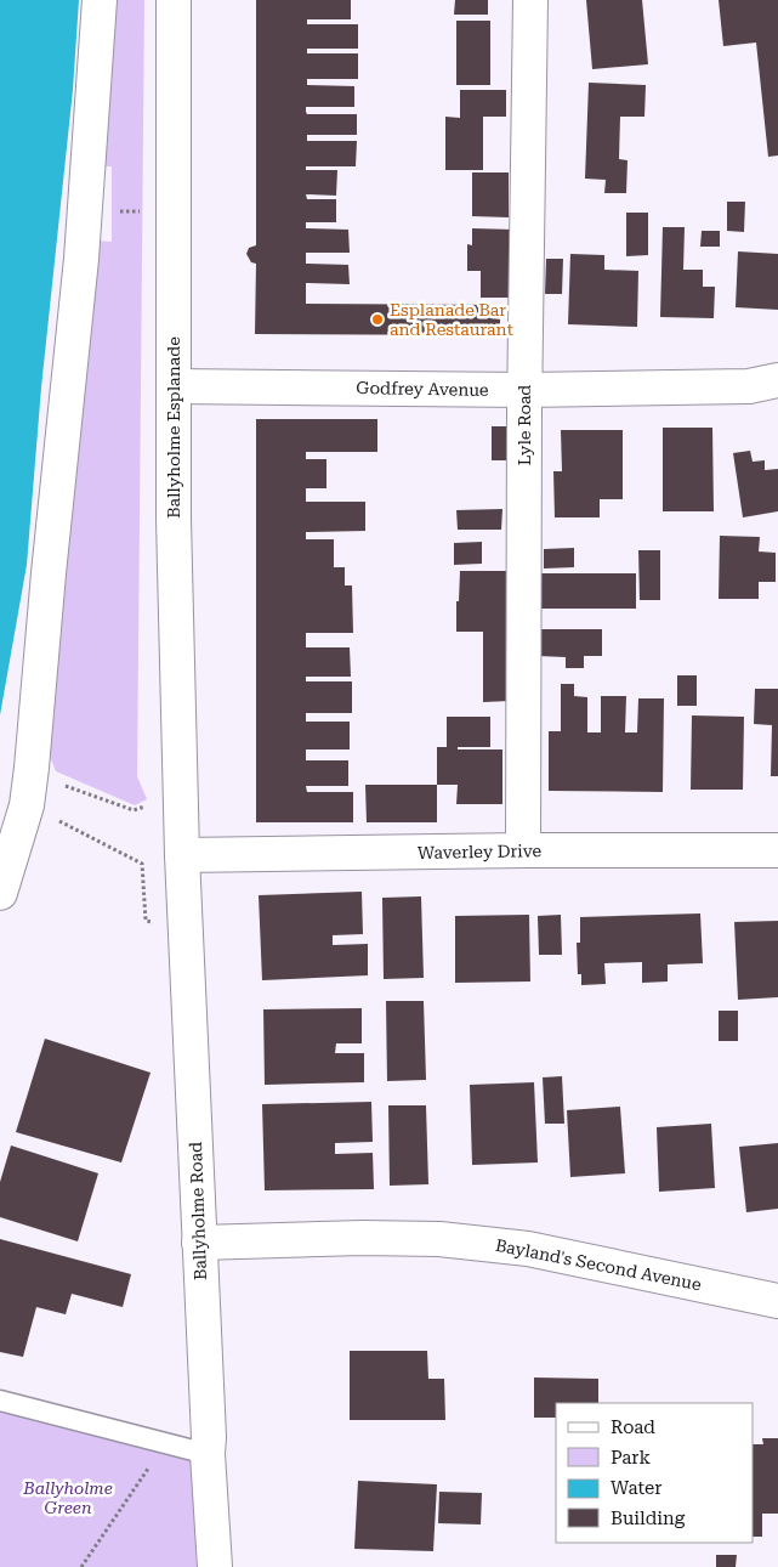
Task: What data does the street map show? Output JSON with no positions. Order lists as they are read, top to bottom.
{
  "streets": {
    "street": [
      "Godfrey Avenue",
      "Lyle Road",
      "Ballyholme Esplanade",
      "Waverley Drive",
      "Ballyholme Road",
      "Bayland's Second Avenue"
    ]
  },
  "crossings": [
    ["Godfrey Avenue", "Lyle Road"],
    ["Godfrey Avenue", "Ballyholme Esplanade"],
    ["Lyle Road", "Waverley Drive"],
    ["Ballyholme Esplanade", "Waverley Drive"],
    ["Ballyholme Esplanade", "Ballyholme Road"],
    ["Waverley Drive", "Ballyholme Road"],
    ["Ballyholme Road", "Bayland's Second Avenue"]
  ],
  "parks": ["Ballyholme Green"],
  "places": ["Esplanade Bar and Restaurant"],
  "legend": [
    "Road",
    "Park",
    "Water",
    "Building"
  ]
}
